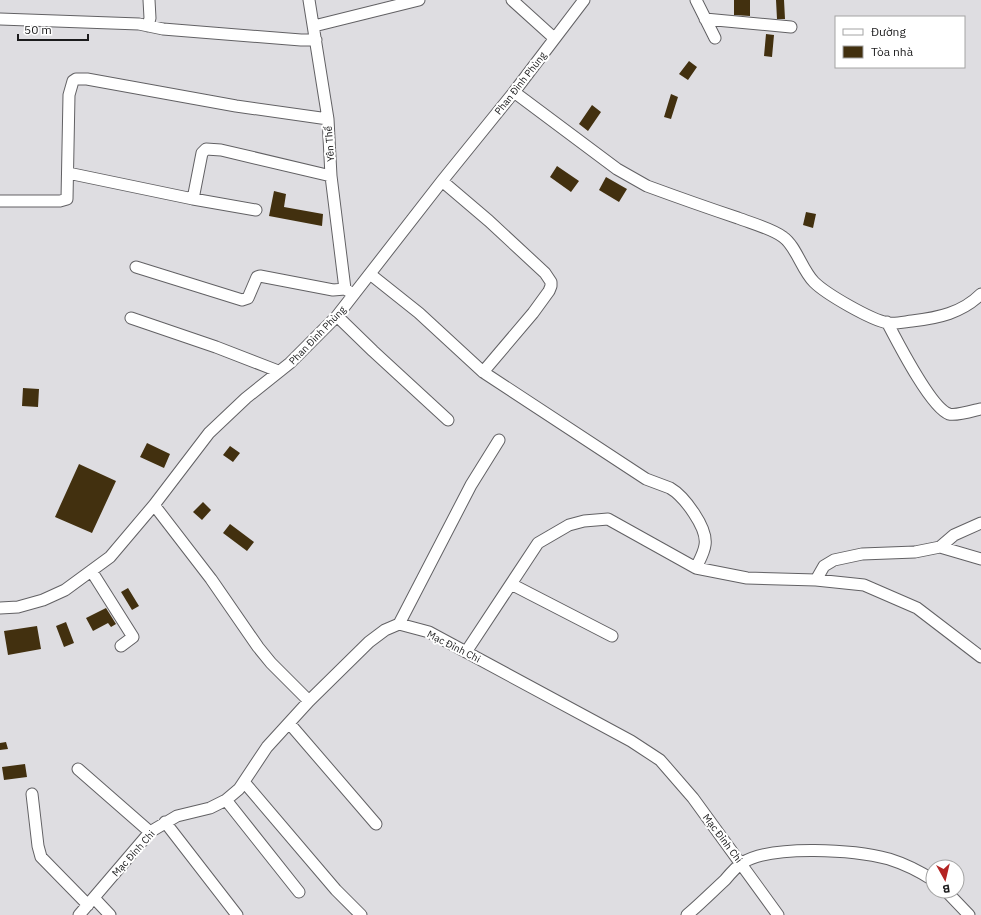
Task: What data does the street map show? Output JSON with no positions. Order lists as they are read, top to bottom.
{
  "streets": {
    "street": ["Phan Đình Phùng", "Yên Thế", "Mạc Đỉnh Chi"]
  },
  "crossings": [
    ["Phan Đình Phùng", "Yên Thế"]
  ],
  "legend": ["Đường", "Tòa nhà"],
  "scale_bar": "50 m",
  "north": "bottom"
}
